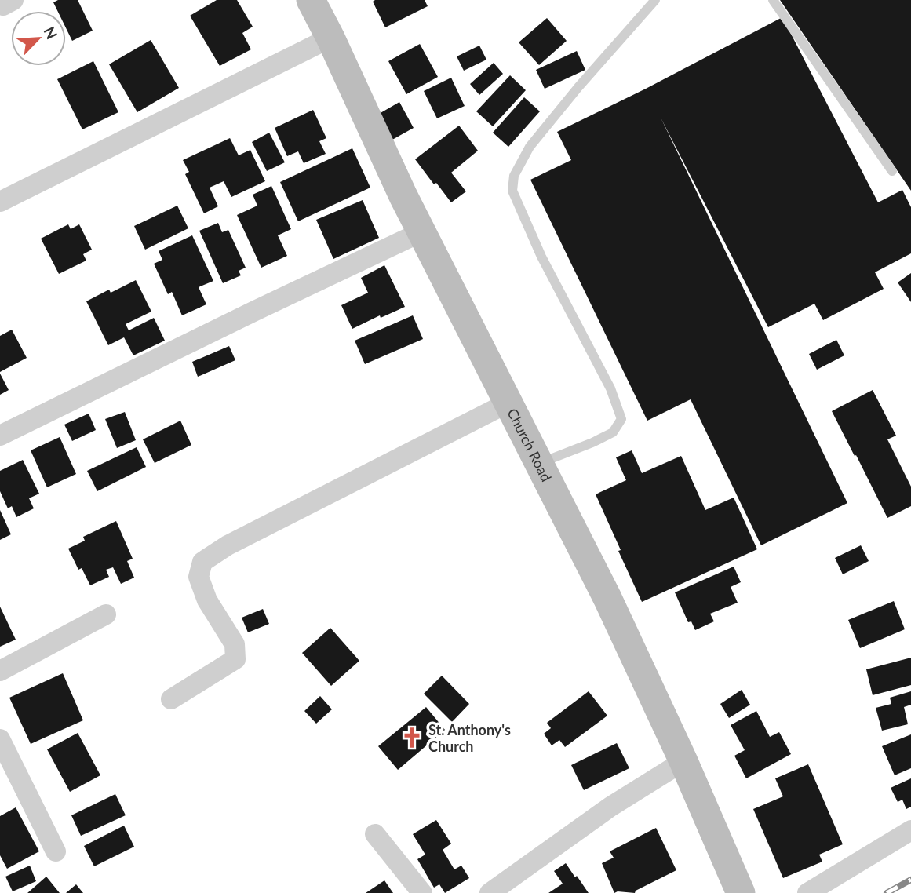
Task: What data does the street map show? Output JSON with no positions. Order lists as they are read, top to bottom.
{
  "streets": {
    "street": ["Church Road"]
  },
  "places": {
    "church": ["St. Anthony's Church"]
  },
  "north": "top right"
}
